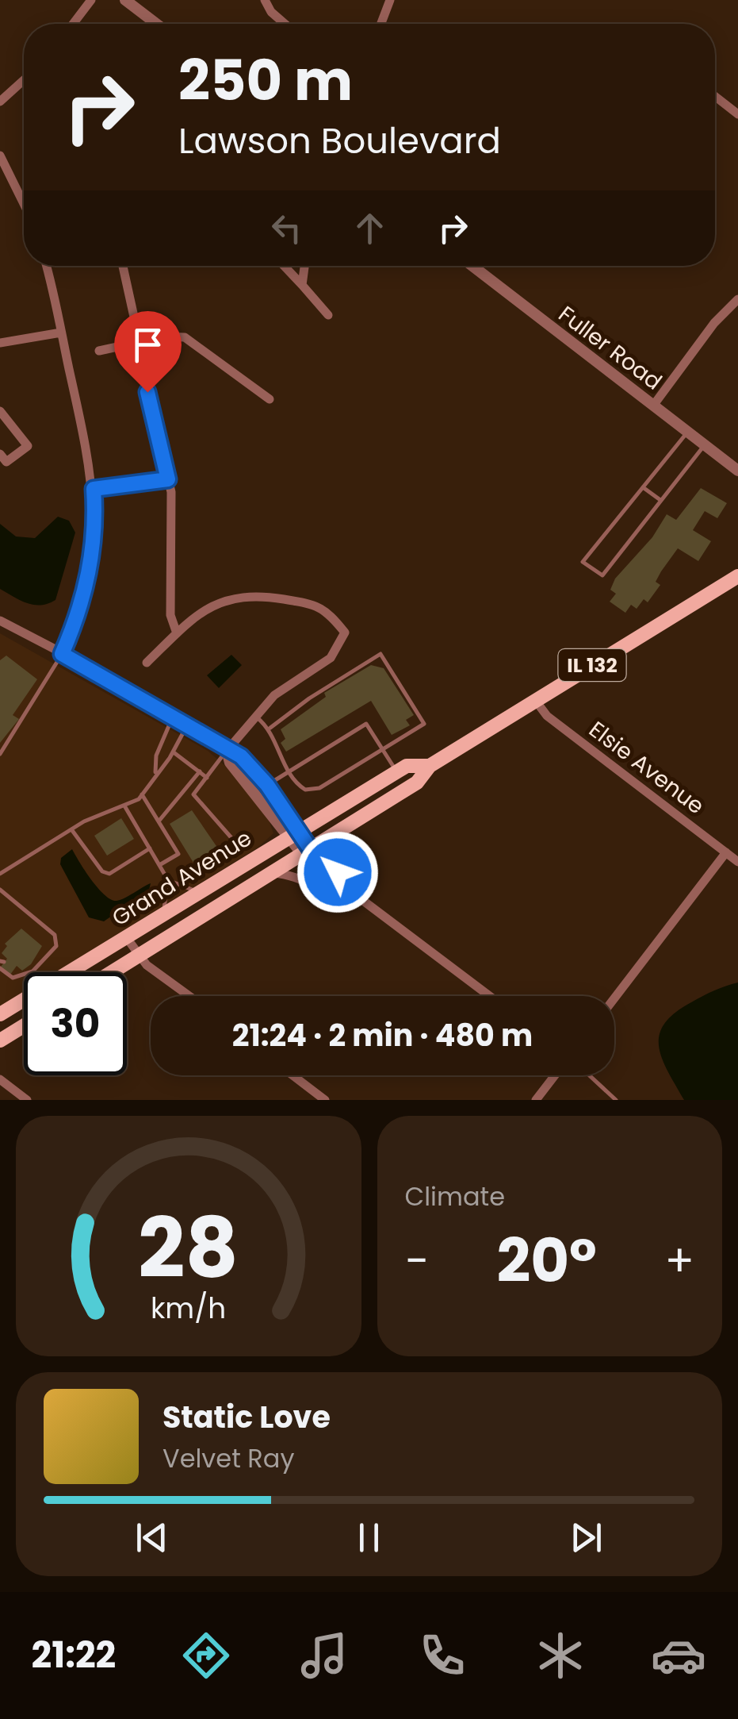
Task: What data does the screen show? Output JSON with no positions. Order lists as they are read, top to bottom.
{
  "streets": {
    "main road": ["IL 132", "Grand Avenue"],
    "street": ["Fuller Road", "Elsie Avenue"]
  },
  "crossings": [
    ["Elsie Avenue", "Grand Avenue"]
  ],
  "page": {
    "turn": ["250 m", "Lawson Boulevard"],
    "limit": "30",
    "trip": "21:24 · 2 min · 480 m",
    "tile": "Climate",
    "heat": ["−", "20°", "+"],
    "song": ["Static Love", "Velvet Ray"],
    "tabs": "21:22",
    "gauge": ["28", "km/h"]
  }
}
